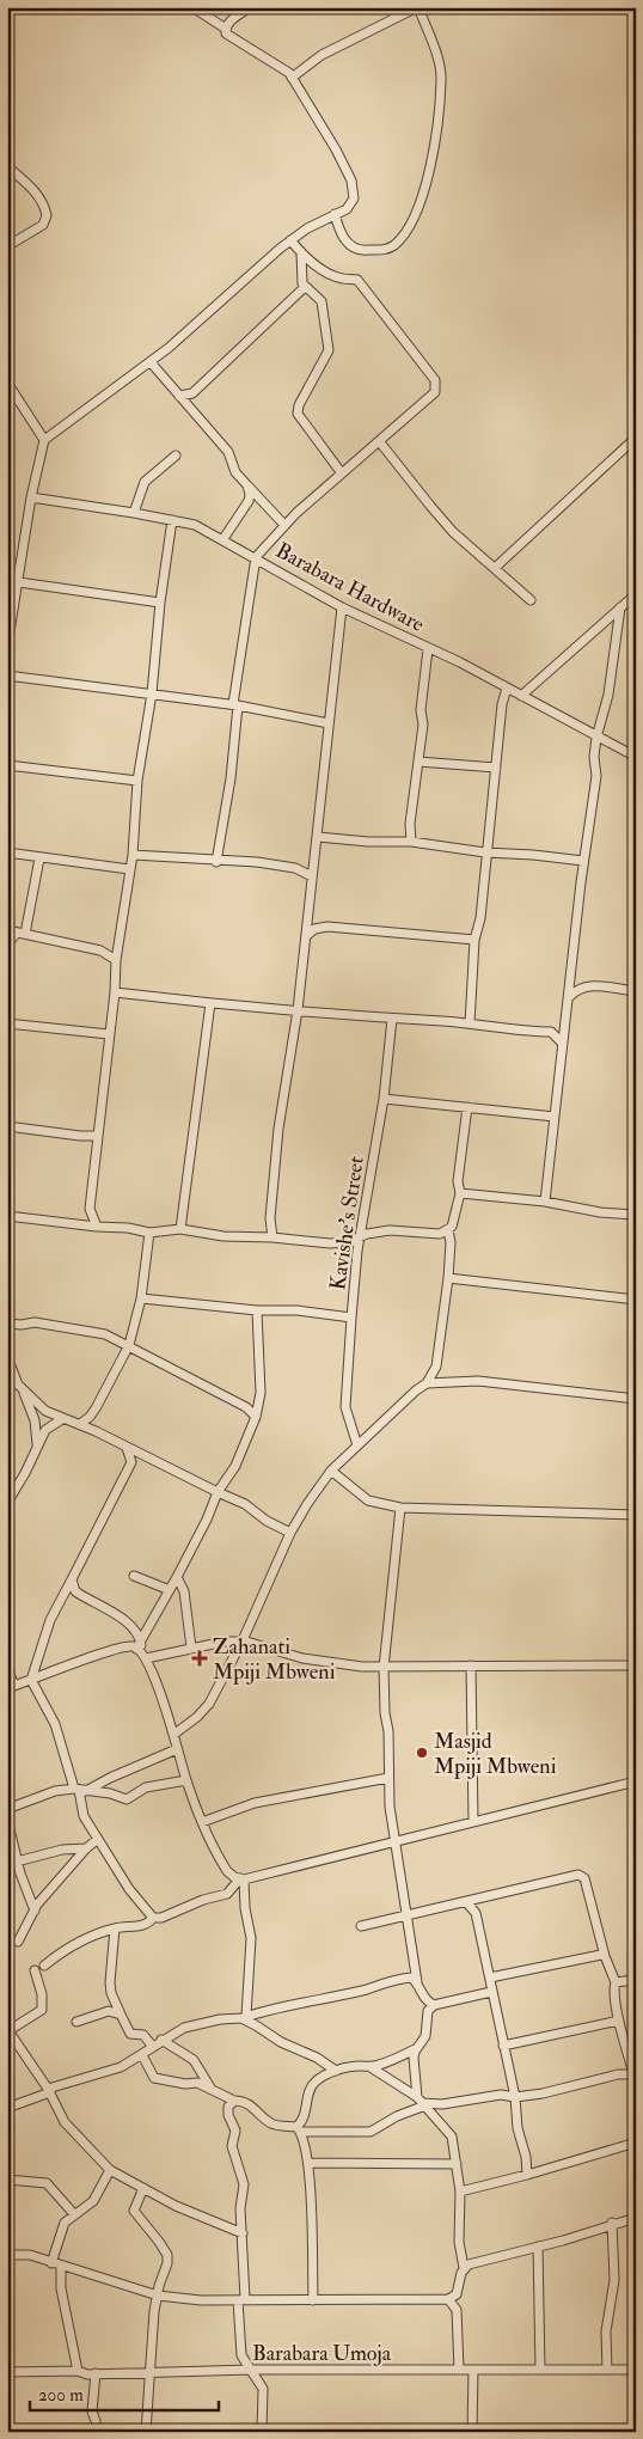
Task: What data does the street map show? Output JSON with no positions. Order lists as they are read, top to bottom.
{
  "streets": {
    "street": ["Barabara Hardware", "Kavishe’s Street", "Barabara Umoja"]
  },
  "places": {
    "health": ["Zahanati Mpiji Mbweni"],
    "other": ["Masjid Mpiji Mbweni"]
  },
  "scale_bar": "200 m"
}
